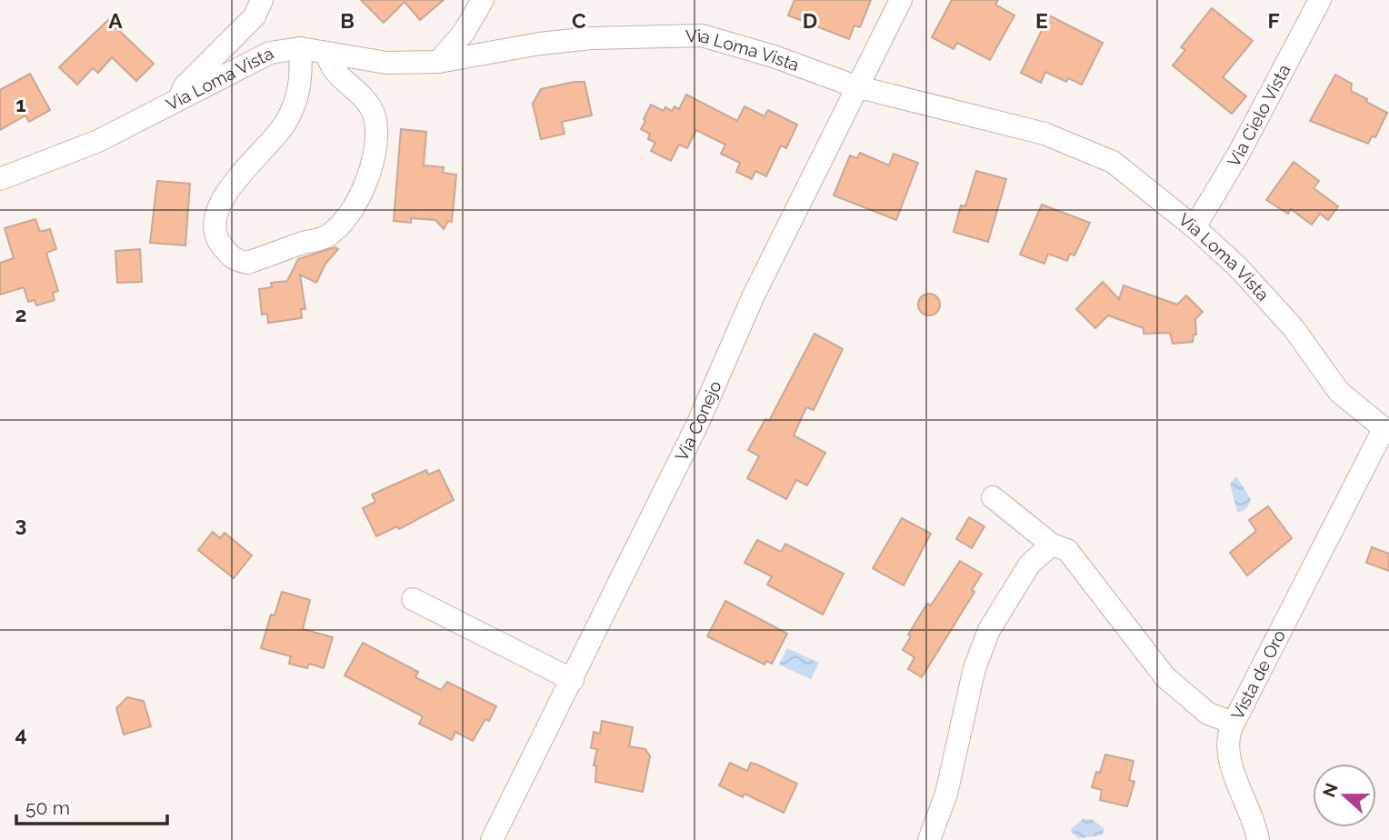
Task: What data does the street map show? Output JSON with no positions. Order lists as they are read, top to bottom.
{
  "streets": {
    "street": [
      "Via Loma Vista",
      "Via Cielo Vista",
      "Via Conejo",
      "Vista de Oro"
    ]
  },
  "crossings": [
    ["Via Loma Vista", "Via Cielo Vista"],
    ["Via Loma Vista", "Via Conejo"],
    ["Via Loma Vista", "Vista de Oro"]
  ],
  "scale_bar": "50 m",
  "north": "left",
  "grid": {
    "columns": [
      "A",
      "B",
      "C",
      "D",
      "E",
      "F"
    ],
    "rows": [
      "1",
      "2",
      "3",
      "4"
    ]
  }
}
